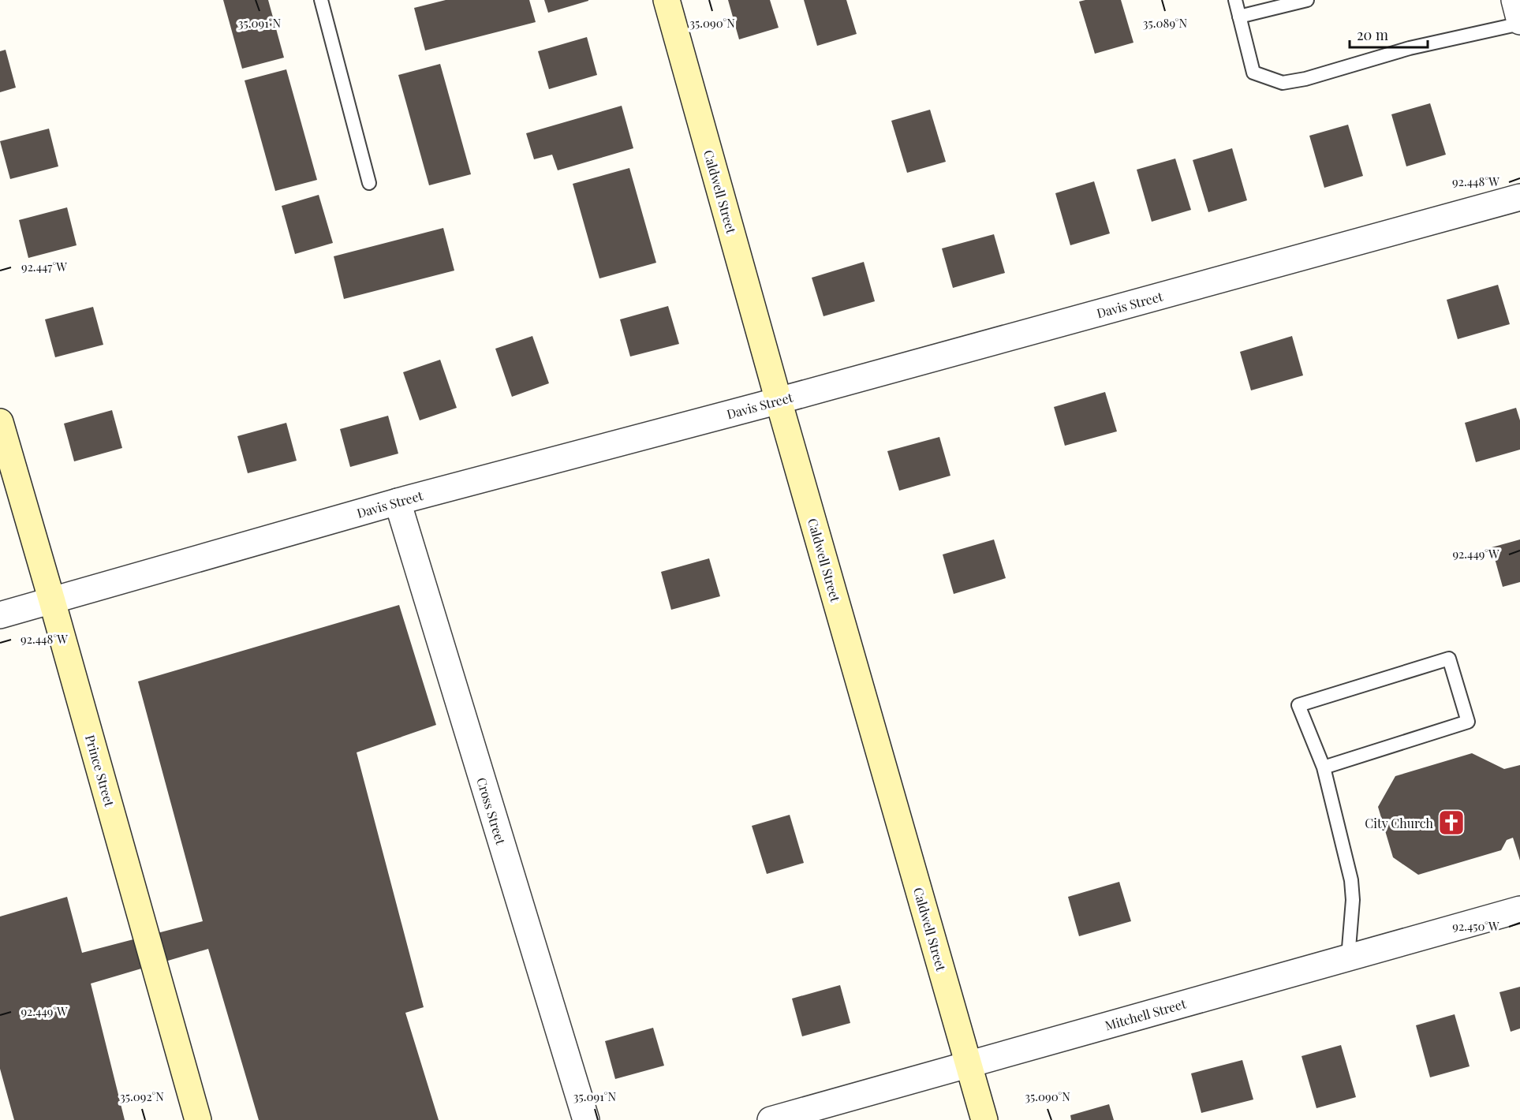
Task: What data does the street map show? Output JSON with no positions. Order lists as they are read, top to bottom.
{
  "streets": {
    "main road": ["Caldwell Street", "Prince Street"],
    "street": ["Davis Street", "Cross Street", "Mitchell Street"]
  },
  "crossings": [
    ["Caldwell Street", "Davis Street"],
    ["Caldwell Street", "Mitchell Street"],
    ["Davis Street", "Prince Street"],
    ["Davis Street", "Cross Street"]
  ],
  "places": {
    "church": ["City Church"]
  },
  "scale_bar": "20 m",
  "coordinates": [
    "35.091°N",
    "35.090°N",
    "35.089°N",
    "92.448°W",
    "92.447°W",
    "92.449°W",
    "92.450°W",
    "35.092°N"
  ]
}
